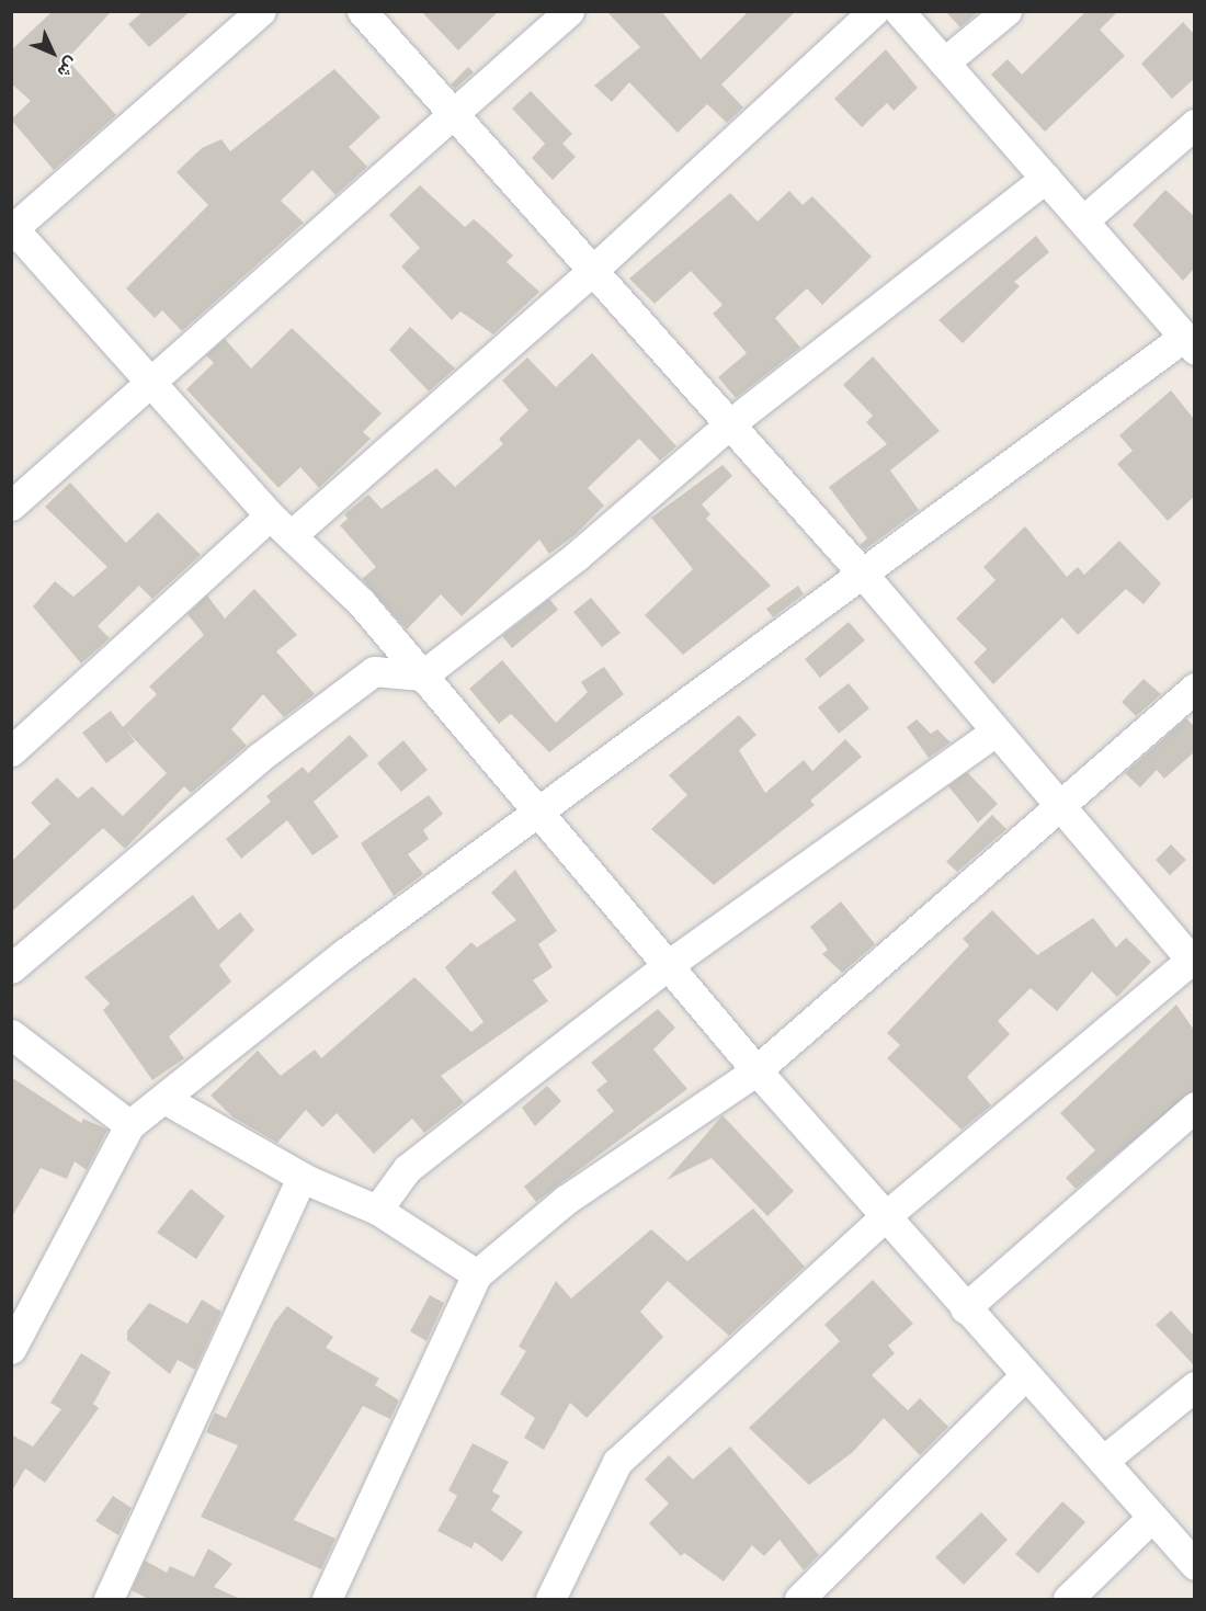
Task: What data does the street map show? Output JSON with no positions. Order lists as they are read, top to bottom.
{
  "north": "bottom right"
}
